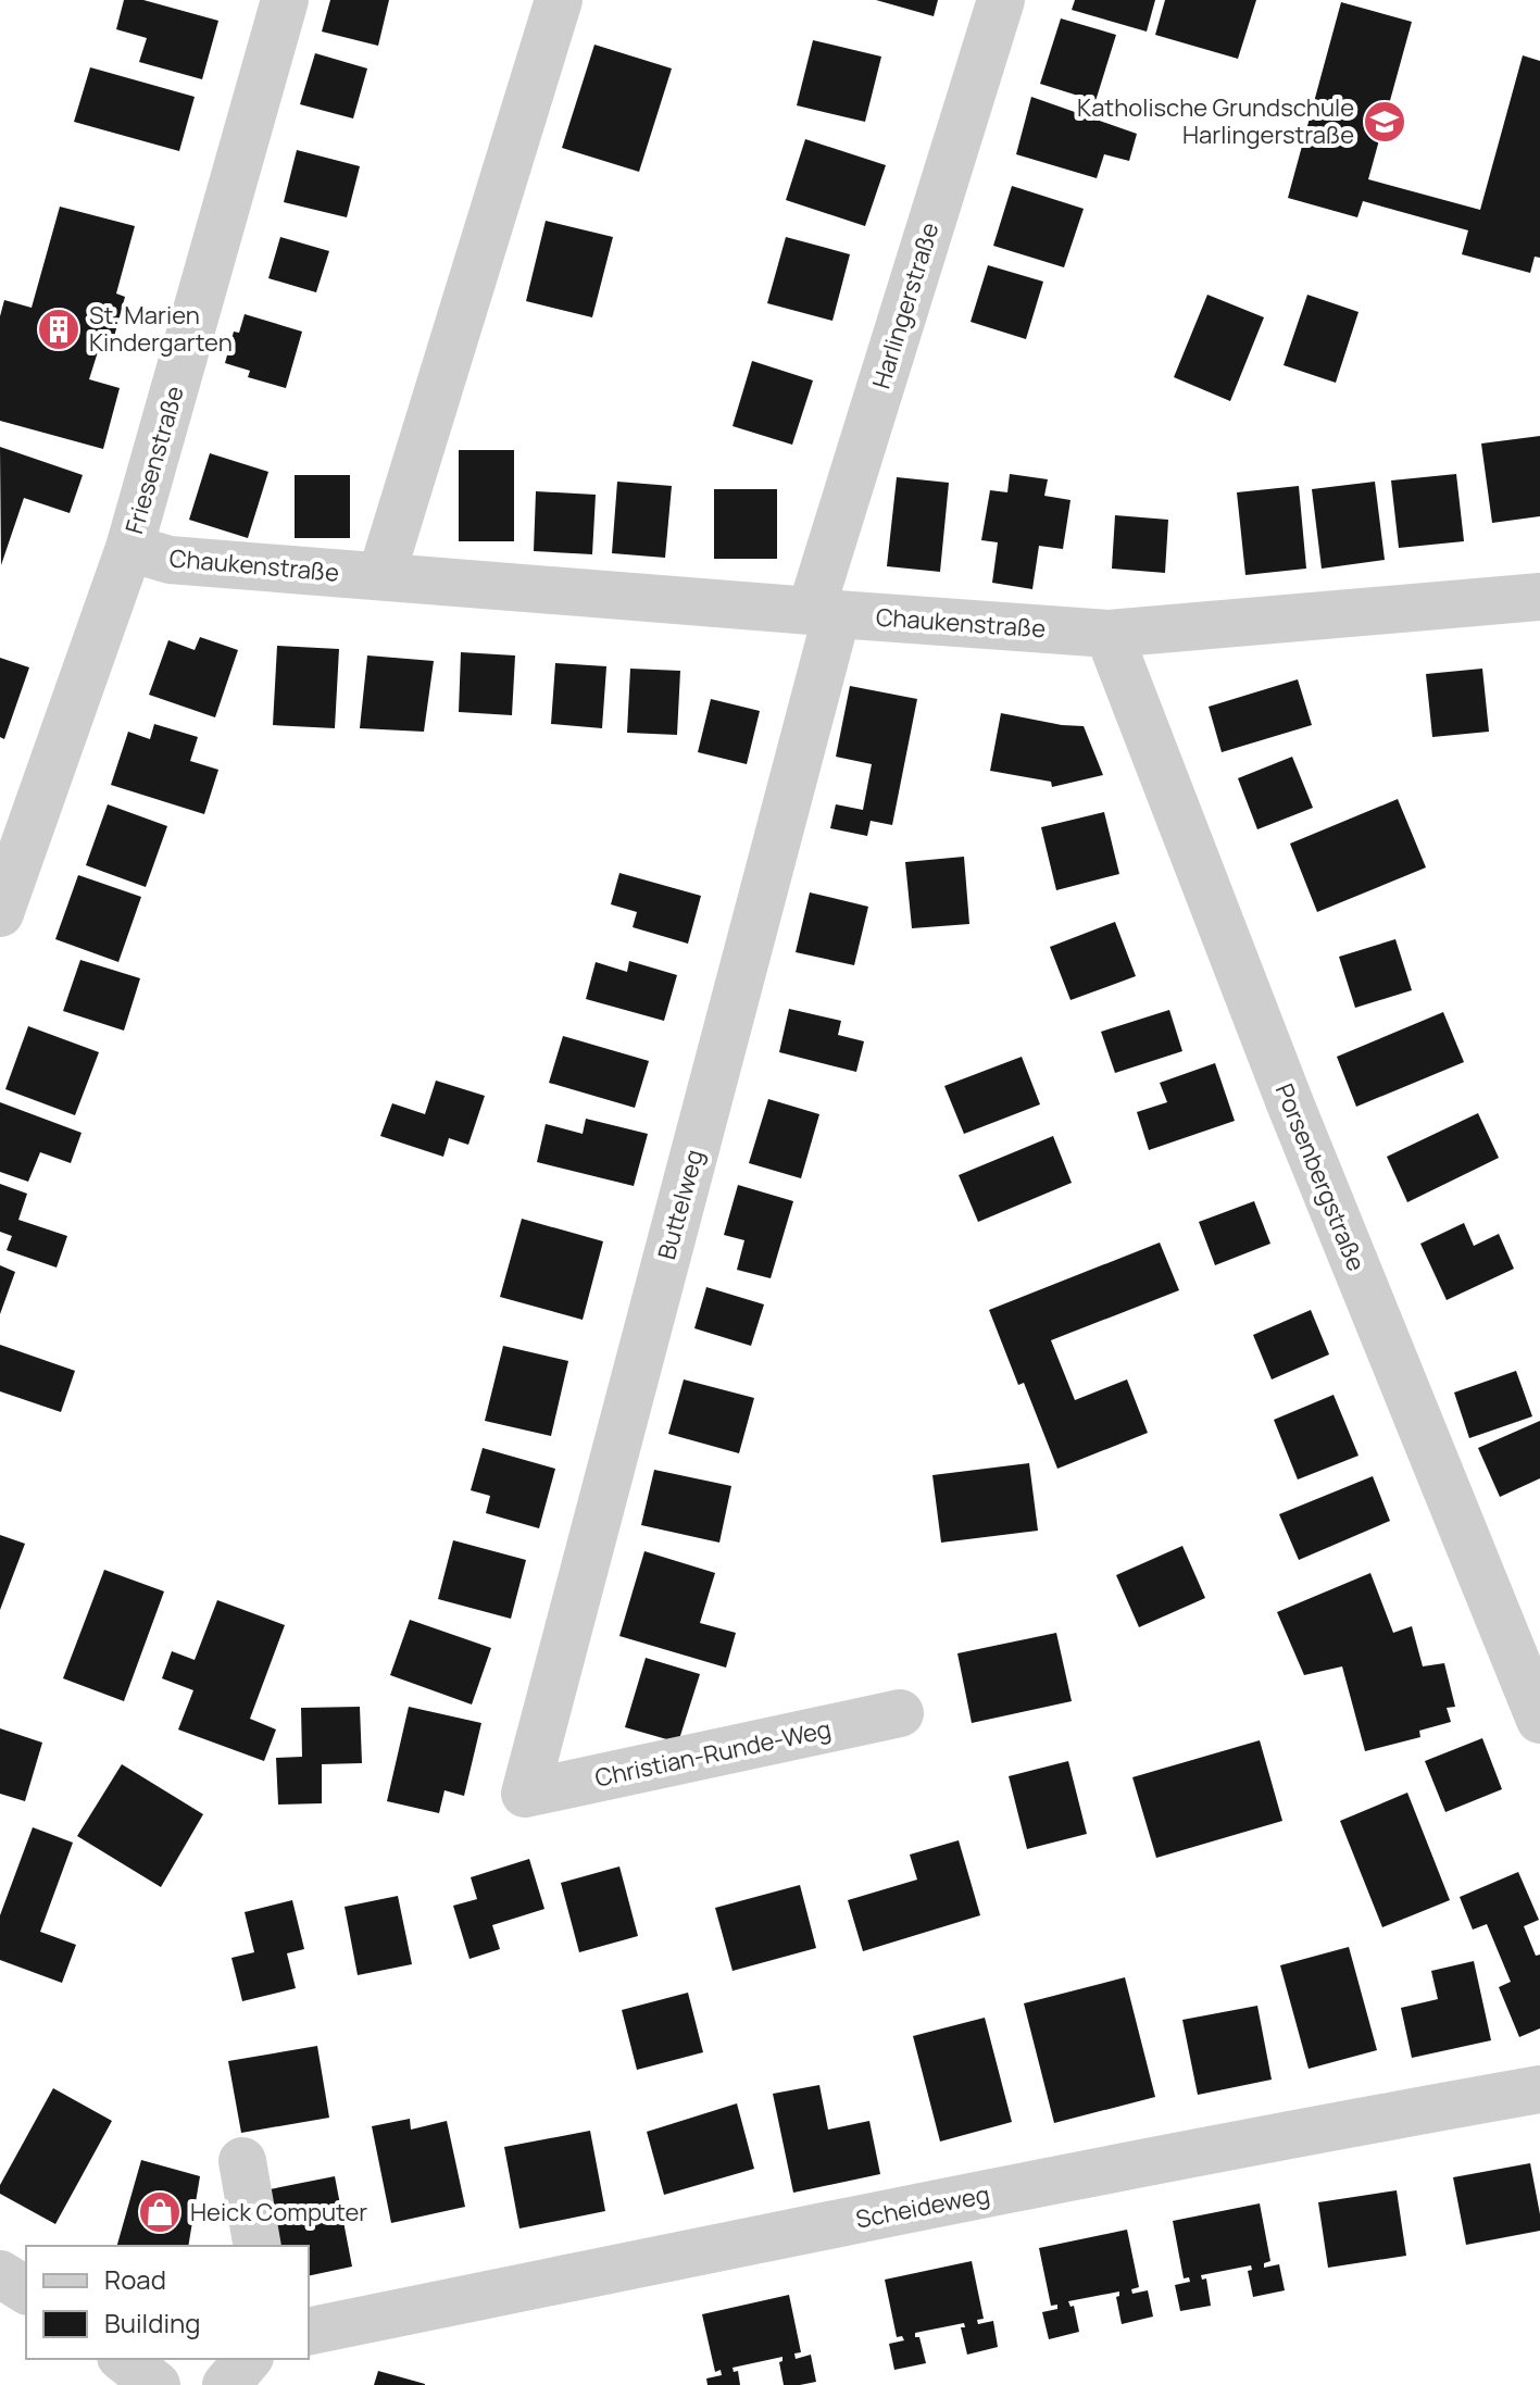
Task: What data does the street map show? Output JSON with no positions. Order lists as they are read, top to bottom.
{
  "streets": {
    "street": [
      "Harlingerstraße",
      "Friesenstraße",
      "Chaukenstraße",
      "Porsenbergstraße",
      "Buttelweg",
      "Christian-Runde-Weg",
      "Scheideweg"
    ]
  },
  "crossings": [
    ["Harlingerstraße", "Chaukenstraße"],
    ["Harlingerstraße", "Buttelweg"],
    ["Friesenstraße", "Chaukenstraße"],
    ["Chaukenstraße", "Porsenbergstraße"],
    ["Chaukenstraße", "Buttelweg"],
    ["Buttelweg", "Christian-Runde-Weg"]
  ],
  "places": {
    "school or university": ["Katholische Grundschule Harlingerstraße"],
    "building": ["St. Marien Kindergarten"],
    "shop": ["Heick Computer"]
  },
  "legend": ["Road", "Building"]
}
